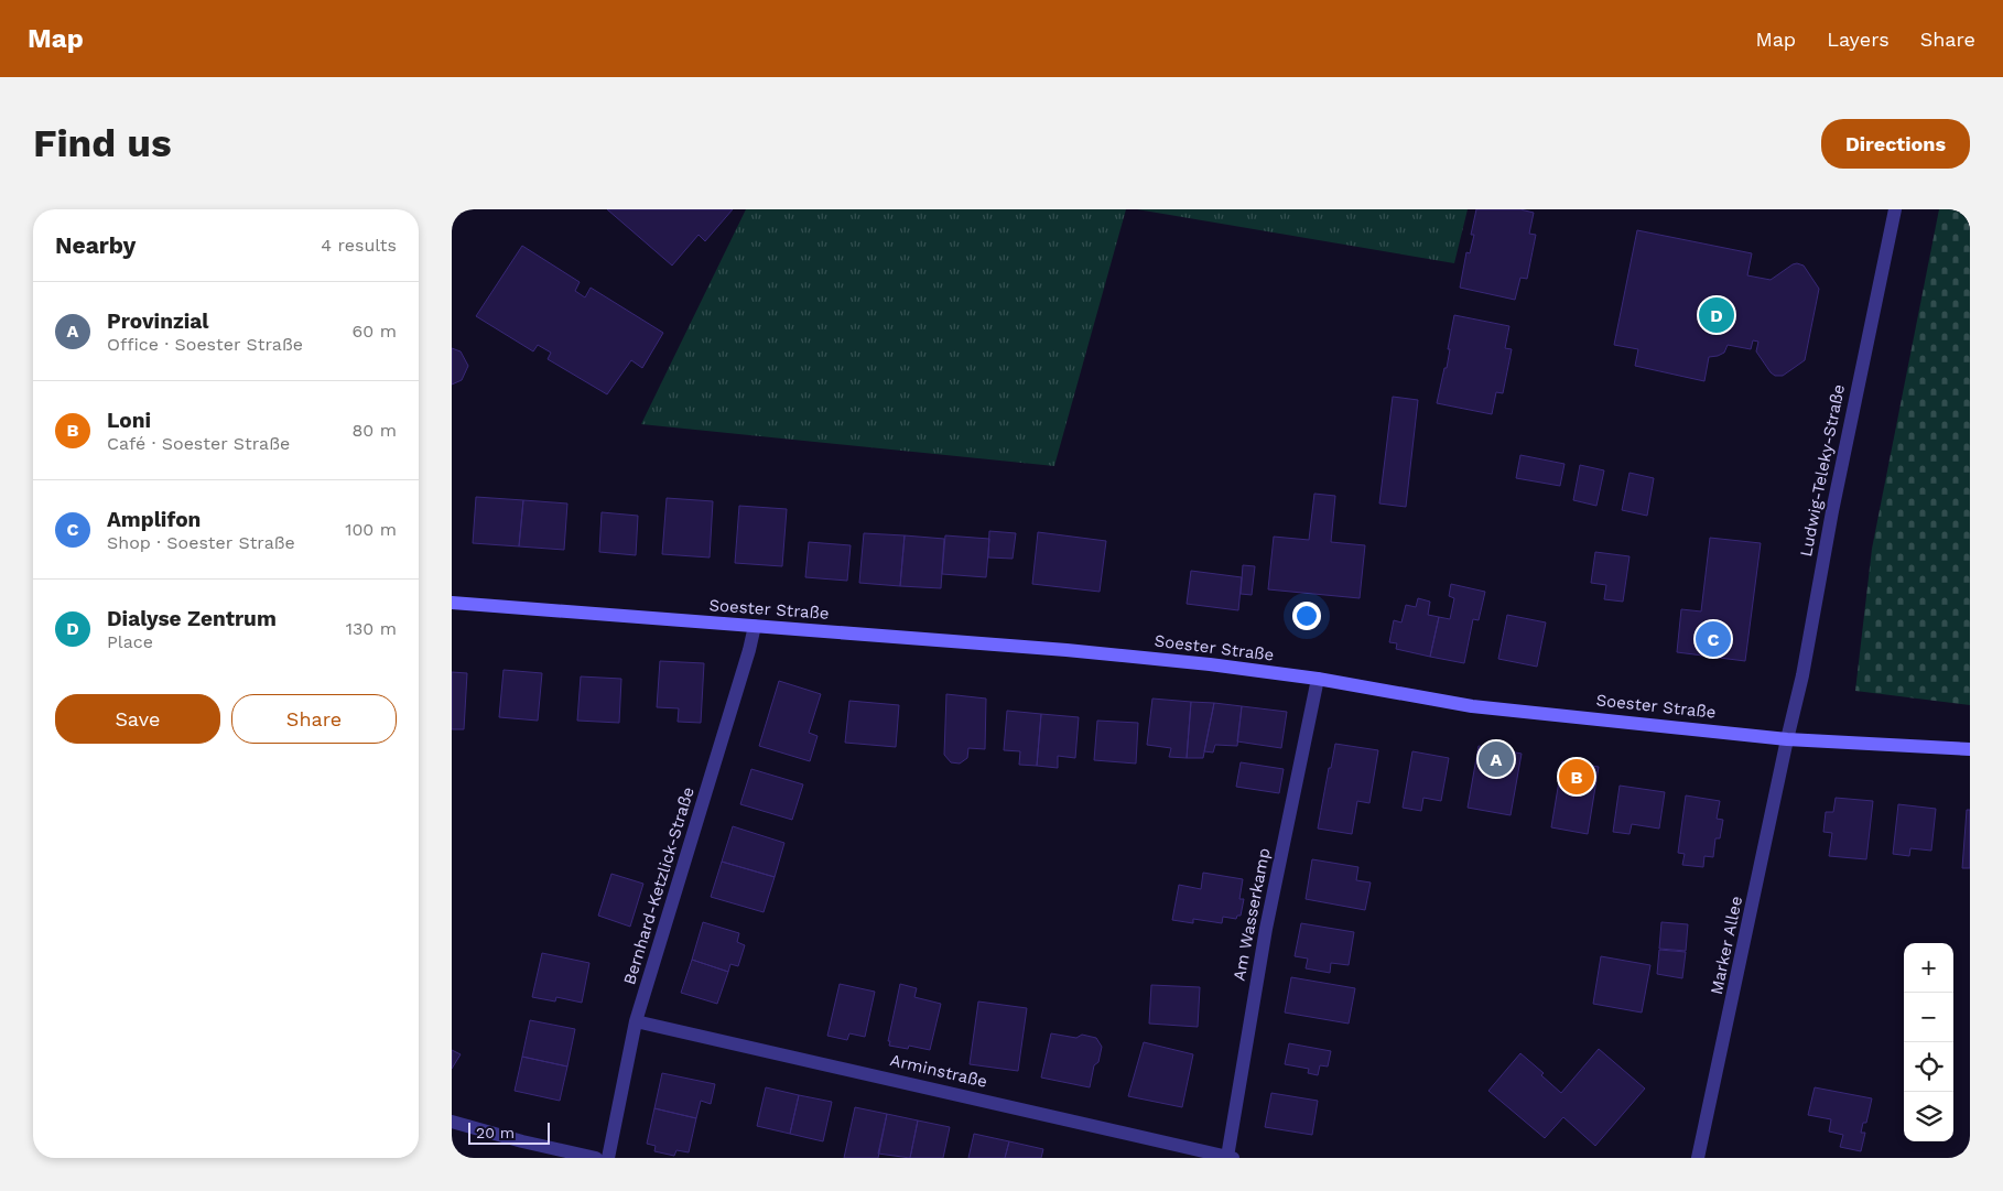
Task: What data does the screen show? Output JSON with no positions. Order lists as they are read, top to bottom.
{
  "streets": {
    "main road": ["Soester Straße"],
    "street": [
      "Ludwig-Teleky-Straße",
      "Bernhard-Ketzlick-Straße",
      "Am Wasserkamp",
      "Marker Allee",
      "Arminstraße"
    ]
  },
  "crossings": [
    ["Ludwig-Teleky-Straße", "Soester Straße"],
    ["Ludwig-Teleky-Straße", "Marker Allee"],
    ["Soester Straße", "Bernhard-Ketzlick-Straße"],
    ["Soester Straße", "Am Wasserkamp"],
    ["Soester Straße", "Marker Allee"],
    ["Bernhard-Ketzlick-Straße", "Arminstraße"],
    ["Am Wasserkamp", "Arminstraße"]
  ],
  "scale_bar": "20 m",
  "page": {
    "header": "Map",
    "nav": ["Map", "Layers", "Share"],
    "buttons": [
      "Directions",
      ["Save", "Share"]
    ],
    "title": "Find us",
    "heading": ["Nearby", "4 results"],
    "list": [
      {
        "mark": "A",
        "name": "Provinzial",
        "note": "Office · Soester Straße",
        "value": "60 m"
      },
      {
        "mark": "B",
        "name": "Loni",
        "note": "Café · Soester Straße",
        "value": "80 m"
      },
      {
        "mark": "C",
        "name": "Amplifon",
        "note": "Shop · Soester Straße",
        "value": "100 m"
      },
      {
        "mark": "D",
        "name": "Dialyse Zentrum",
        "note": "Place",
        "value": "130 m"
      }
    ],
    "pins": [
      "D",
      "C",
      "A",
      "B"
    ],
    "map_buttons": ["+", "−"],
    "scale": "20 m"
  }
}
